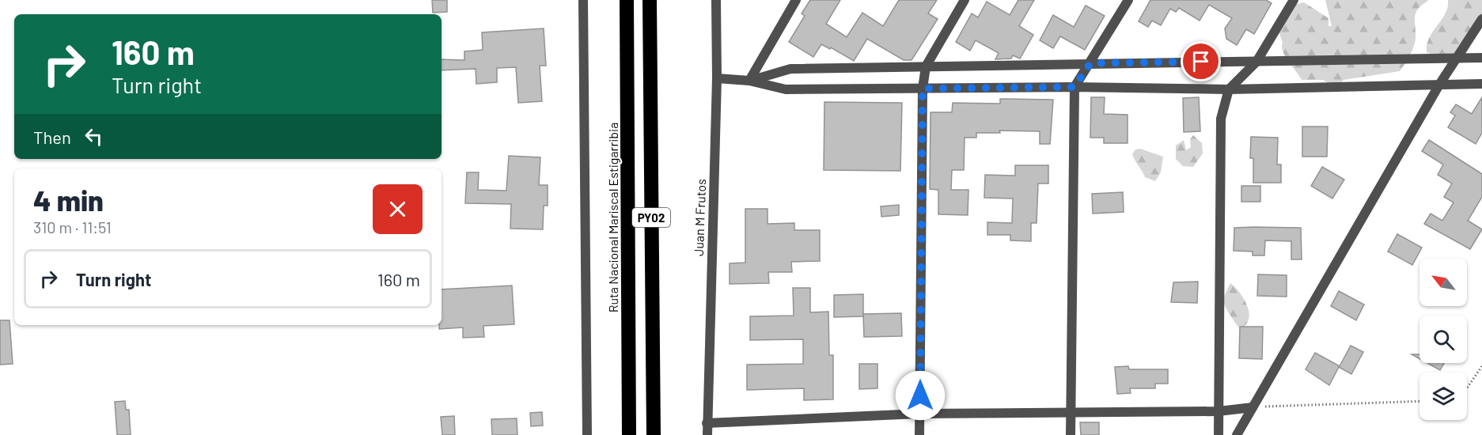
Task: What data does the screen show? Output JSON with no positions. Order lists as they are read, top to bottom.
{
  "streets": {
    "highway": ["Ruta Nacional Mariscal Estigarribia", "PY02"],
    "street": ["Juan M Frutos"]
  },
  "north": "top left",
  "page": {
    "turn": ["160 m", "Turn right"],
    "then": "Then",
    "heading": ["4 min", "310 m · 11:51"],
    "list": [
      {
        "name": "Turn right",
        "value": "160 m"
      }
    ]
  }
}
